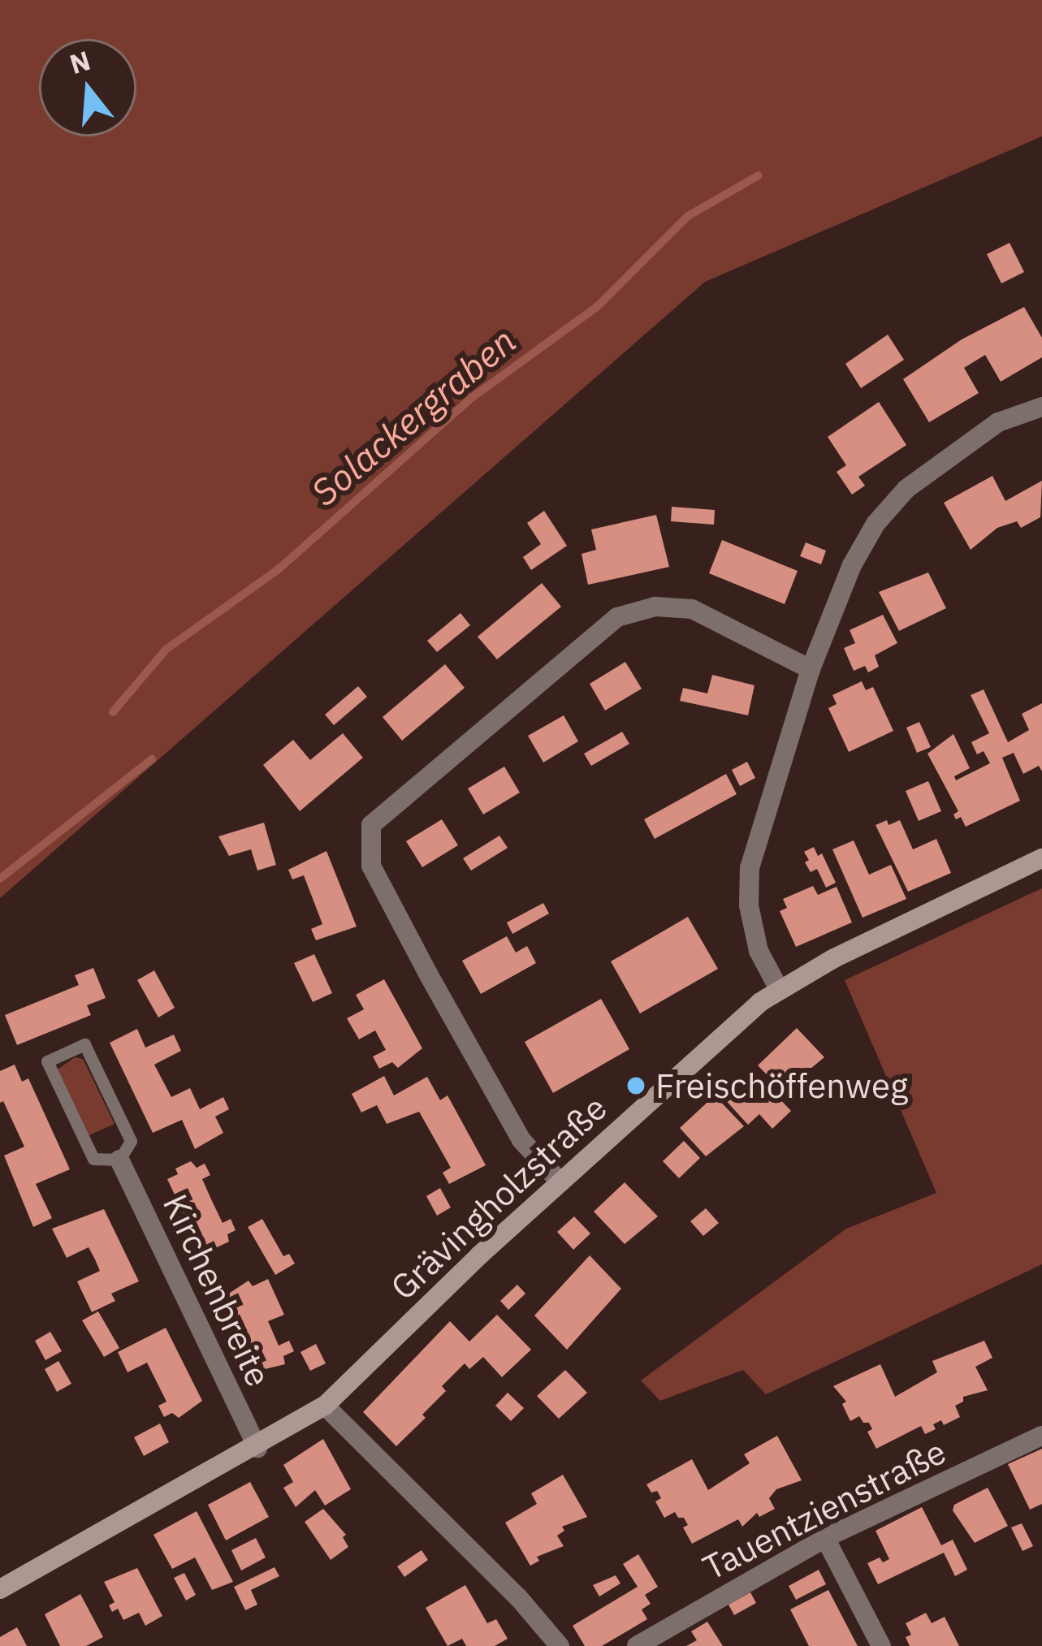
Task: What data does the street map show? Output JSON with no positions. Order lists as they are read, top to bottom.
{
  "streets": {
    "main road": ["Grävingholzstraße"],
    "street": ["Kirchenbreite", "Tauentzienstraße"]
  },
  "crossings": [
    ["Grävingholzstraße", "Kirchenbreite"]
  ],
  "water": ["Solackergraben"],
  "places": ["Freischöffenweg"],
  "north": "top"
}
